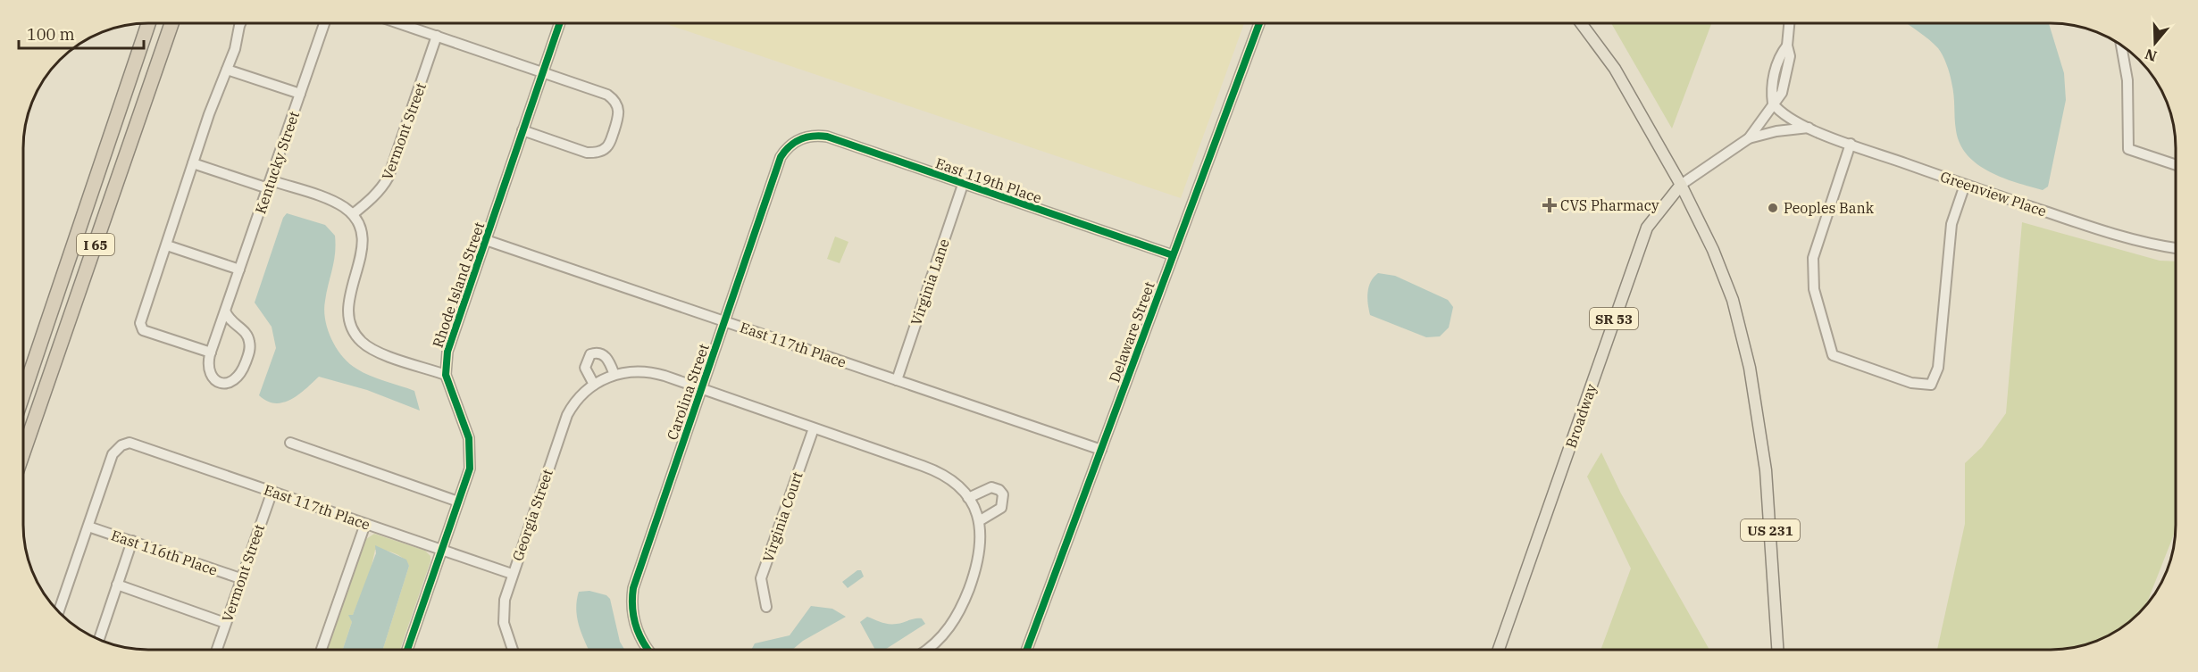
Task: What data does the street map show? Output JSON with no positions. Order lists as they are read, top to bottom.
{
  "streets": {
    "highway": ["I 65"],
    "main road": ["SR 53", "Broadway", "US 231"],
    "street": [
      "Vermont Street",
      "Kentucky Street",
      "East 119th Place",
      "Greenview Place",
      "Virginia Lane",
      "Rhode Island Street",
      "Delaware Street",
      "East 117th Place",
      "Carolina Street",
      "Georgia Street",
      "Virginia Court",
      "East 116th Place"
    ]
  },
  "crossings": [
    ["Vermont Street", "East 117th Place"],
    ["Vermont Street", "East 116th Place"],
    ["East 119th Place", "Virginia Lane"],
    ["East 119th Place", "Delaware Street"],
    ["East 119th Place", "Carolina Street"],
    ["Virginia Lane", "East 117th Place"],
    ["Rhode Island Street", "East 117th Place"],
    ["Delaware Street", "East 117th Place"],
    ["East 117th Place", "Carolina Street"],
    ["East 117th Place", "Georgia Street"],
    ["East 117th Place", "East 116th Place"],
    ["Carolina Street", "Georgia Street"],
    ["Broadway", "US 231"]
  ],
  "places": {
    "health": ["CVS Pharmacy"],
    "other": ["Peoples Bank"]
  },
  "scale_bar": "100 m",
  "north": "bottom"
}
